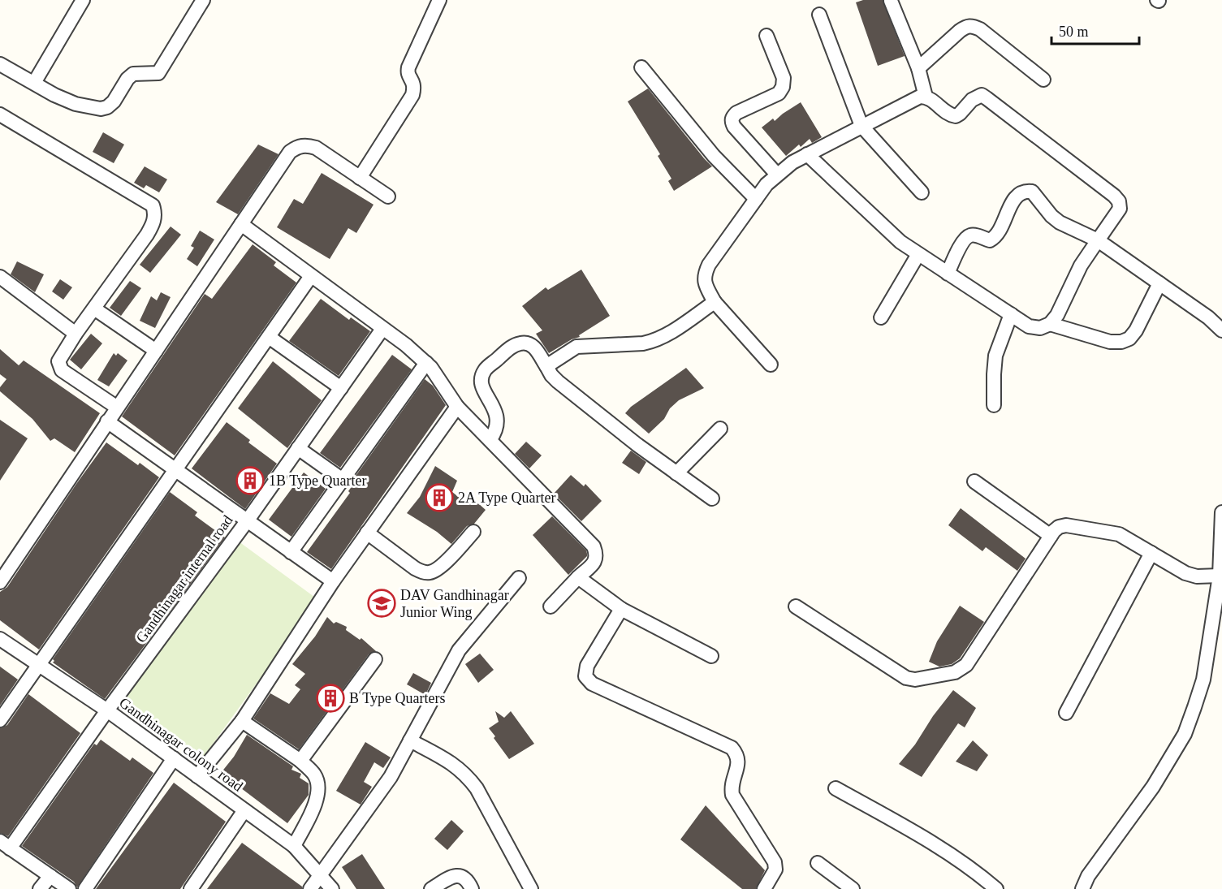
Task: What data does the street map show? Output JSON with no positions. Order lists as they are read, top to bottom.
{
  "streets": {
    "street": ["Gandhinagar internal road", "Gandhinagar colony road"]
  },
  "crossings": [
    ["Gandhinagar internal road", "Gandhinagar colony road"]
  ],
  "places": {
    "building": ["1B Type Quarter", "2A Type Quarter", "B Type Quarters"],
    "school or university": ["DAV Gandhinagar Junior Wing"]
  },
  "scale_bar": "50 m"
}
